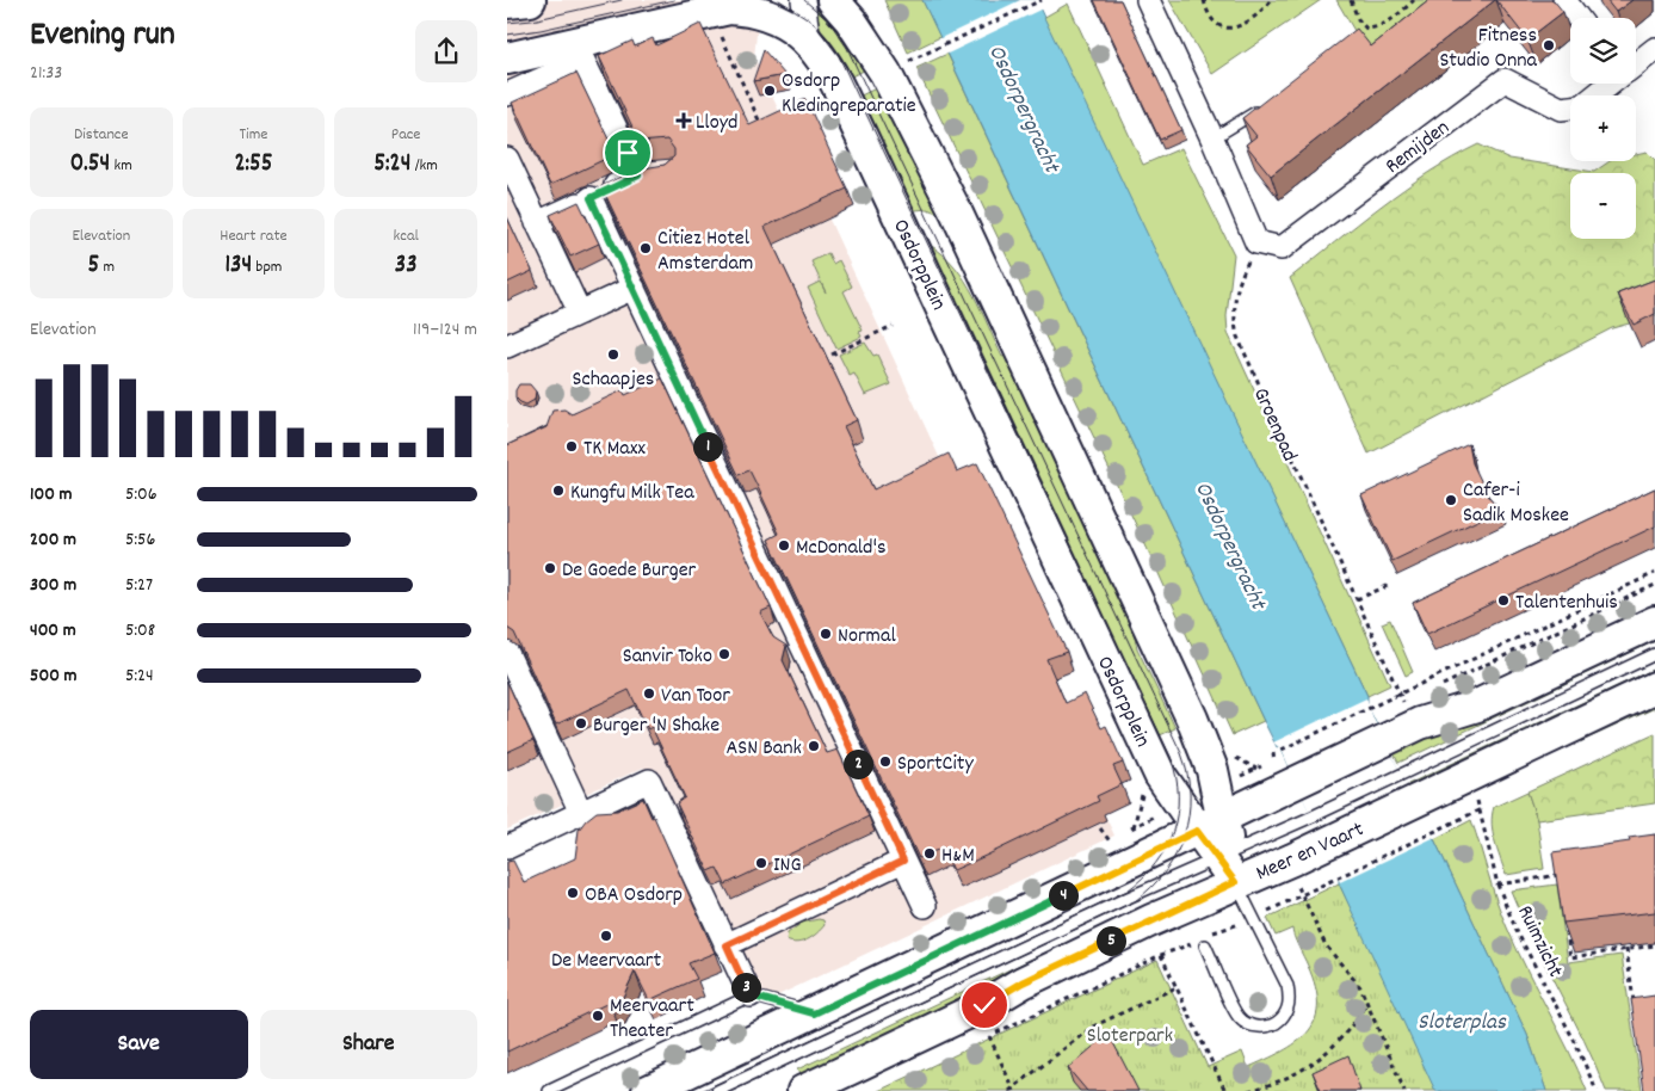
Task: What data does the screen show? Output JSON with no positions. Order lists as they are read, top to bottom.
{
  "streets": {
    "street": ["Remijden", "Osdorpplein", "Meer en Vaart"],
    "path": ["Groenpad", "Ruimzicht"]
  },
  "crossings": [
    ["Remijden", "Groenpad"],
    ["Osdorpplein", "Meer en Vaart"]
  ],
  "water": ["Osdorpergracht", "Sloterplas"],
  "parks": ["Sloterpark"],
  "places": {
    "other": [
      "Fitness Studio Onna",
      "Osdorp Kledingreparatie",
      "Citiez Hotel Amsterdam",
      "Schaapjes",
      "TK Maxx",
      "Kungfu Milk Tea",
      "Cafer-i Sadik Moskee",
      "McDonald's",
      "De Goede Burger",
      "Talentenhuis",
      "Normal",
      "Sanvir Toko",
      "Van Toor",
      "Burger 'N Shake",
      "ASN Bank",
      "SportCity",
      "H&M",
      "ING",
      "OBA Osdorp",
      "De Meervaart",
      "Meervaart Theater"
    ],
    "health": ["Lloyd"]
  },
  "page": {
    "heading": ["Evening run", "21:33"],
    "map_buttons": ["+", "−"],
    "stats": [
      ["Distance", "0.54 km"],
      ["Time", "2:55"],
      ["Pace", "5:24 /km"],
      ["Elevation", "5 m"],
      ["Heart rate", "134 bpm"],
      ["kcal", "33"]
    ],
    "chart": ["Elevation", "119–124 m"],
    "pins": [
      "1",
      "2",
      "4",
      "5",
      "3"
    ],
    "list": [
      {
        "name": "100 m",
        "note": "5:06"
      },
      {
        "name": "200 m",
        "note": "5:56"
      },
      {
        "name": "300 m",
        "note": "5:27"
      },
      {
        "name": "400 m",
        "note": "5:08"
      },
      {
        "name": "500 m",
        "note": "5:24"
      }
    ],
    "buttons": ["Save", "Share"]
  }
}
